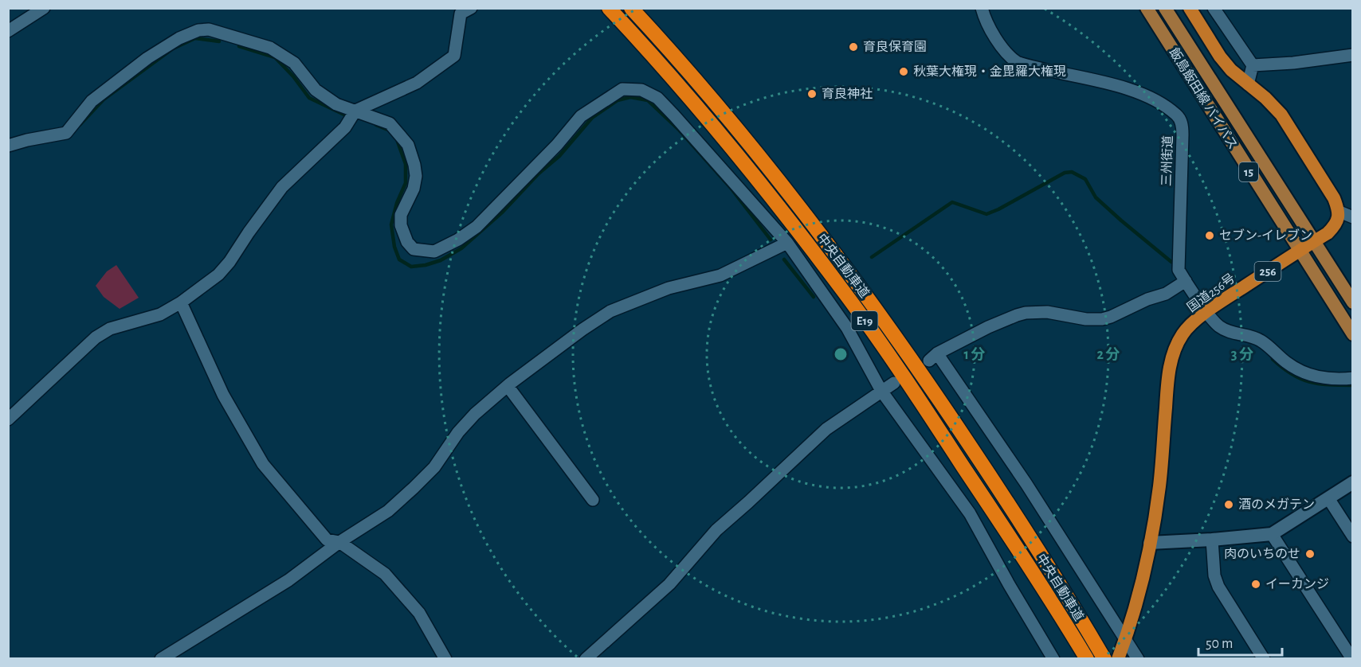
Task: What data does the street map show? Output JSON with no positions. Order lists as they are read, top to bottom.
{
  "streets": {
    "highway": [
      "中央自動車道",
      "256",
      "国道256号",
      "E19"
    ],
    "main road": ["飯島飯田線 バイパス", "15"],
    "street": ["三州街道"]
  },
  "crossings": [
    ["飯島飯田線 バイパス", "国道256号"],
    ["三州街道", "国道256号"]
  ],
  "places": [
    "育良保育園",
    "秋葉大権現・金毘羅大権現",
    "育良神社",
    "セブン-イレブン",
    "酒のメガテン",
    "肉のいちのせ",
    "イーカンジ"
  ],
  "scale_bar": "50 m",
  "rings": ["1 分", "2 分", "3 分"]
}
